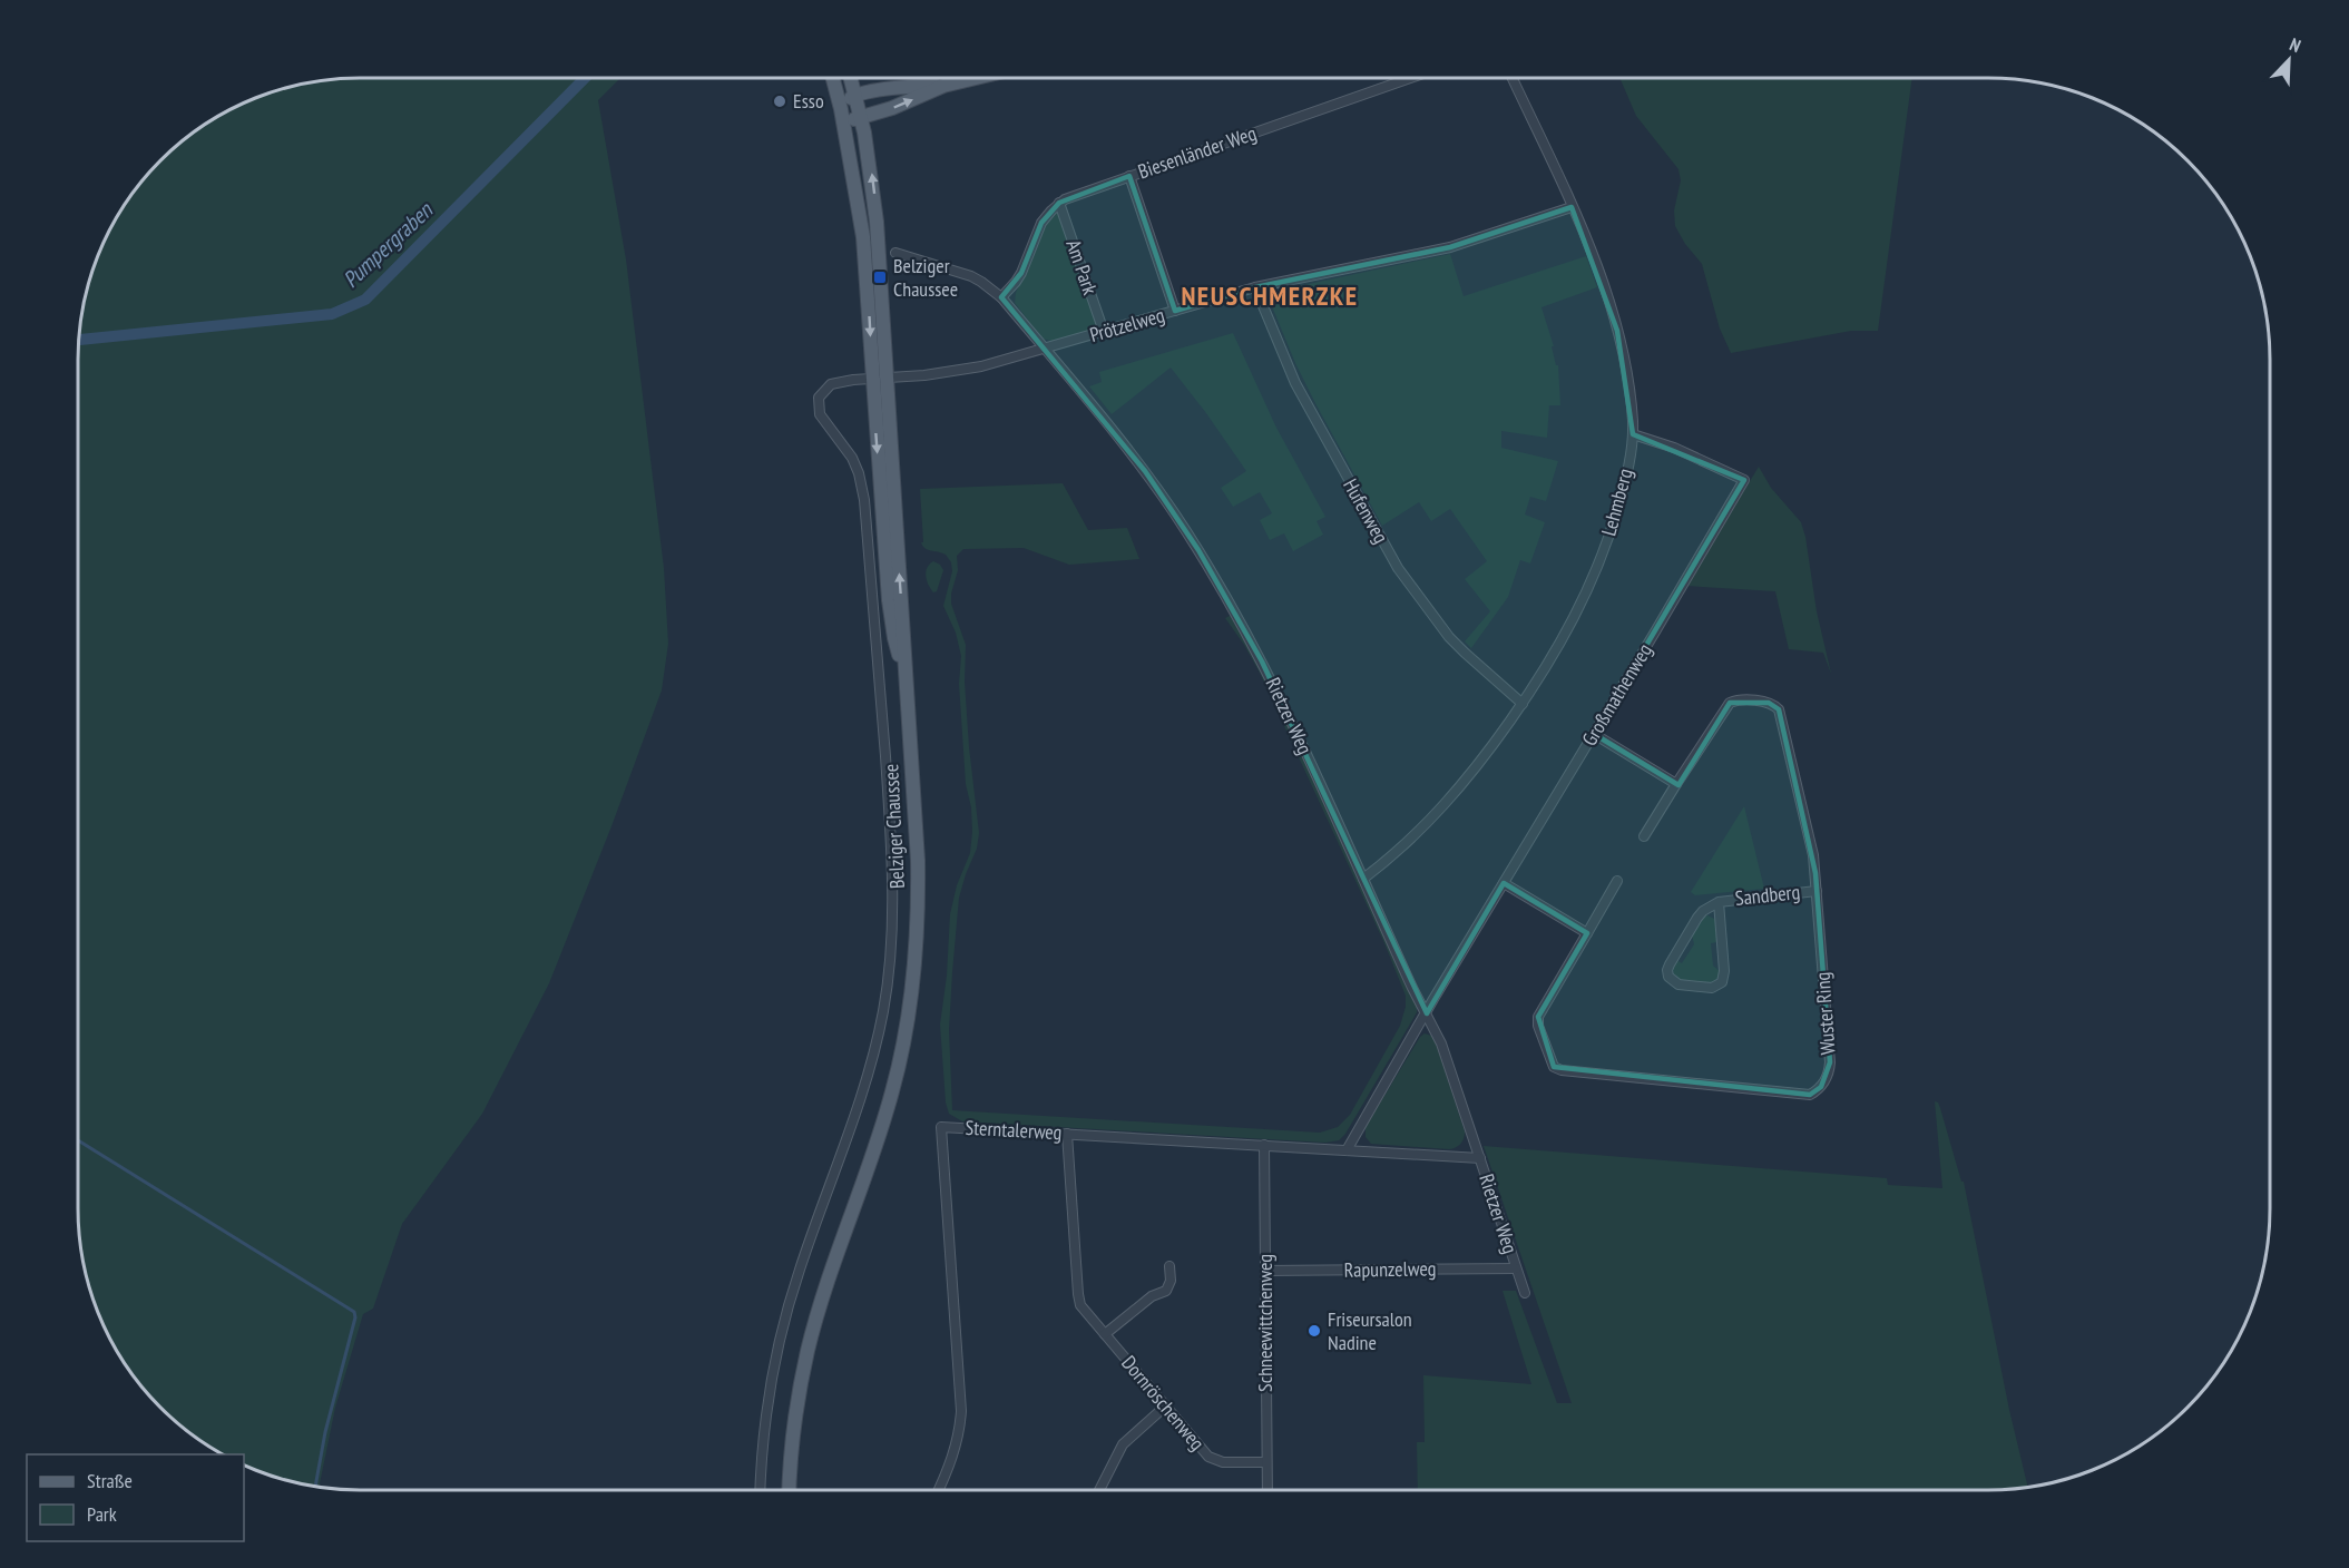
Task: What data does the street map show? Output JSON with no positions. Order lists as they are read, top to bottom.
{
  "streets": {
    "main road": ["Belziger Chaussee"],
    "street": [
      "Biesenländer Weg",
      "Am Park",
      "Prötzelweg",
      "Lehmberg",
      "Hufenweg",
      "Großmathenweg",
      "Rietzer Weg",
      "Sandberg",
      "Wuster Ring",
      "Sterntalerweg",
      "Rapunzelweg",
      "Schneewittchenweg",
      "Dornröschenweg"
    ]
  },
  "crossings": [
    ["Biesenländer Weg", "Am Park"],
    ["Biesenländer Weg", "Rietzer Weg"],
    ["Am Park", "Prötzelweg"],
    ["Prötzelweg", "Lehmberg"],
    ["Prötzelweg", "Hufenweg"],
    ["Prötzelweg", "Rietzer Weg"],
    ["Prötzelweg", "Belziger Chaussee"],
    ["Lehmberg", "Hufenweg"],
    ["Lehmberg", "Großmathenweg"],
    ["Lehmberg", "Rietzer Weg"],
    ["Großmathenweg", "Rietzer Weg"],
    ["Rietzer Weg", "Sterntalerweg"],
    ["Rietzer Weg", "Rapunzelweg"],
    ["Sandberg", "Wuster Ring"],
    ["Sterntalerweg", "Schneewittchenweg"],
    ["Sterntalerweg", "Dornröschenweg"],
    ["Rapunzelweg", "Schneewittchenweg"],
    ["Schneewittchenweg", "Dornröschenweg"]
  ],
  "districts": ["NEUSCHMERZKE"],
  "water": ["Pumpergraben"],
  "places": {
    "other": ["Esso", "Friseursalon Nadine"],
    "transit": ["Belziger Chaussee"]
  },
  "legend": ["Straße", "Park"],
  "north": "top right"
}
